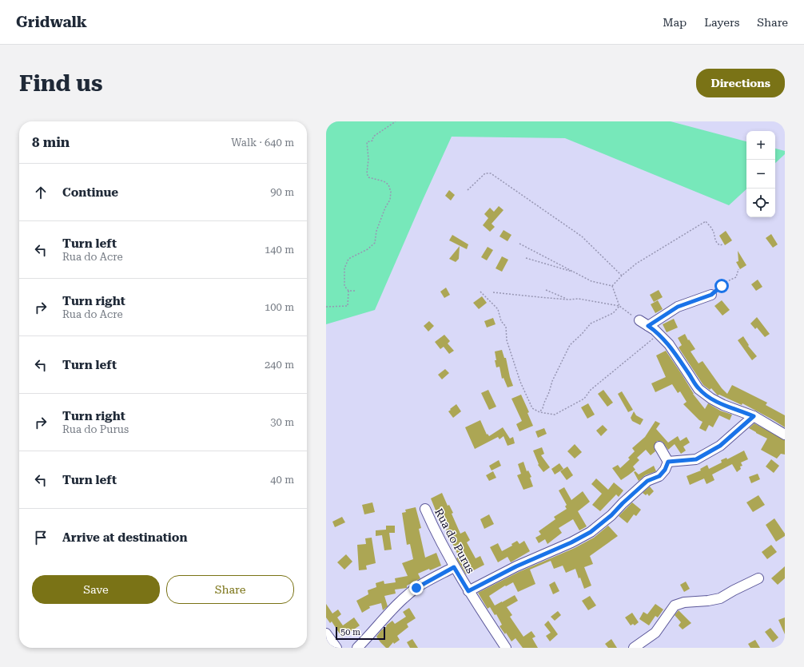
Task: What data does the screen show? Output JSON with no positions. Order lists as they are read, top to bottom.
{
  "streets": {
    "street": ["Rua do Purus"]
  },
  "scale_bar": "50 m",
  "page": {
    "header": "Gridwalk",
    "nav": ["Map", "Layers", "Share"],
    "buttons": [
      "Directions",
      ["Save", "Share"]
    ],
    "title": "Find us",
    "heading": ["8 min", "Walk · 640 m"],
    "map_buttons": ["+", "−"],
    "list": [
      ["Continue", "90 m"],
      ["Turn left", "Rua do Acre", "140 m"],
      ["Turn right", "Rua do Acre", "100 m"],
      ["Turn left", "240 m"],
      ["Turn right", "Rua do Purus", "30 m"],
      ["Turn left", "40 m"],
      "Arrive at destination"
    ],
    "scale": "50 m"
  }
}
